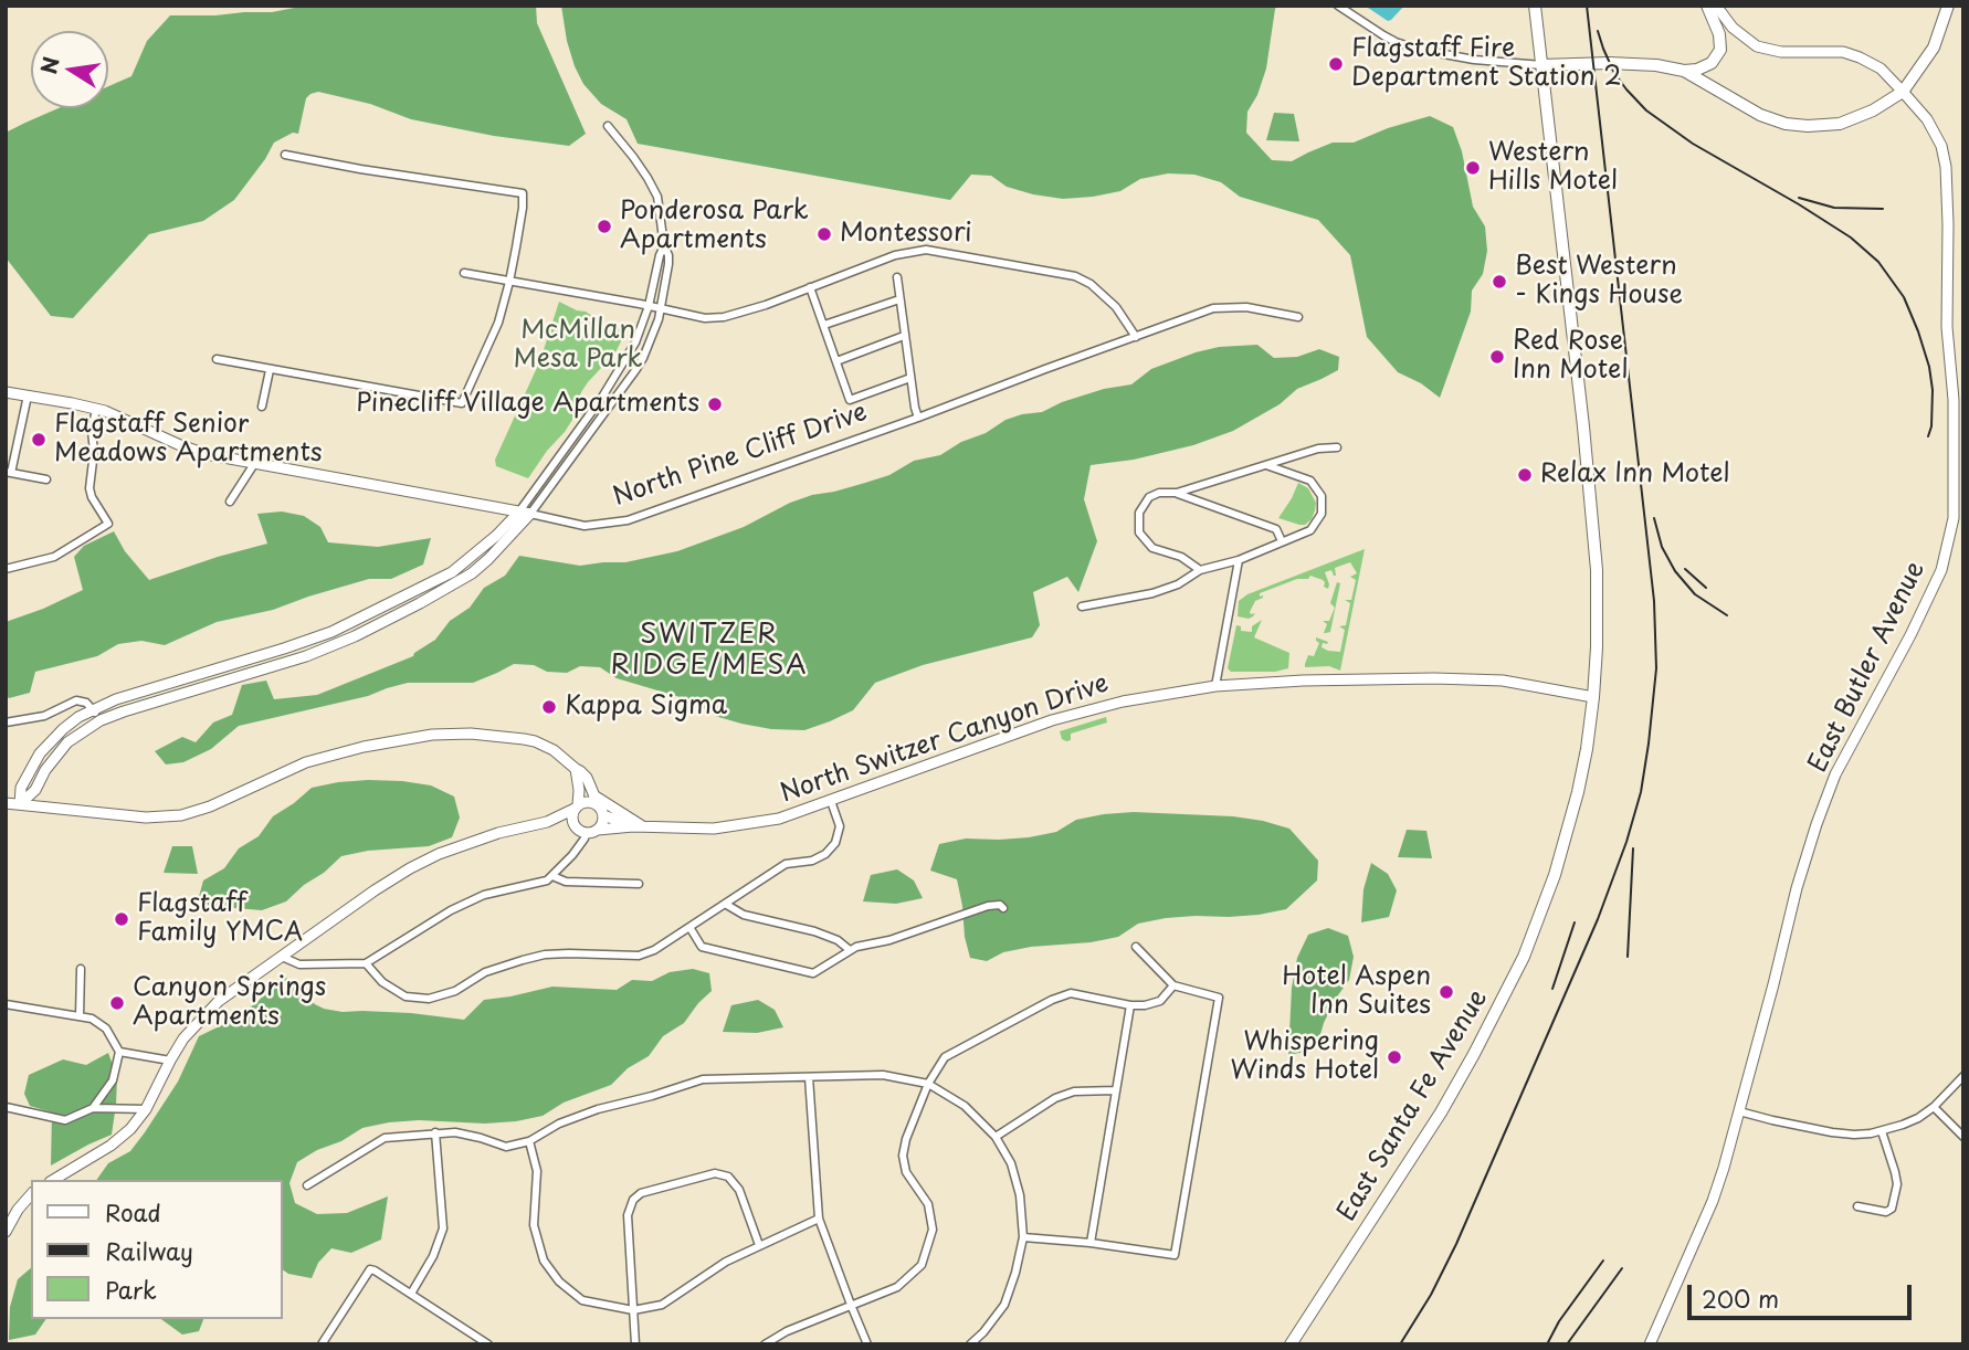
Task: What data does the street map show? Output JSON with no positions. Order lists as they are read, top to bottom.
{
  "streets": {
    "main road": ["East Santa Fe Avenue"],
    "street": ["North Pine Cliff Drive", "East Butler Avenue", "North Switzer Canyon Drive"]
  },
  "crossings": [
    ["North Switzer Canyon Drive", "East Santa Fe Avenue"]
  ],
  "districts": ["SWITZER RIDGE/MESA"],
  "parks": ["McMillan Mesa Park"],
  "places": [
    "Flagstaff Fire Department Station 2",
    "Western Hills Motel",
    "Ponderosa Park Apartments",
    "Montessori",
    "Best Western - Kings House",
    "Red Rose Inn Motel",
    "Pinecliff Village Apartments",
    "Flagstaff Senior Meadows Apartments",
    "Relax Inn Motel",
    "Kappa Sigma",
    "Flagstaff Family YMCA",
    "Hotel Aspen Inn Suites",
    "Canyon Springs Apartments",
    "Whispering Winds Hotel"
  ],
  "legend": ["Road", "Railway", "Park"],
  "scale_bar": "200 m",
  "north": "left"
}
